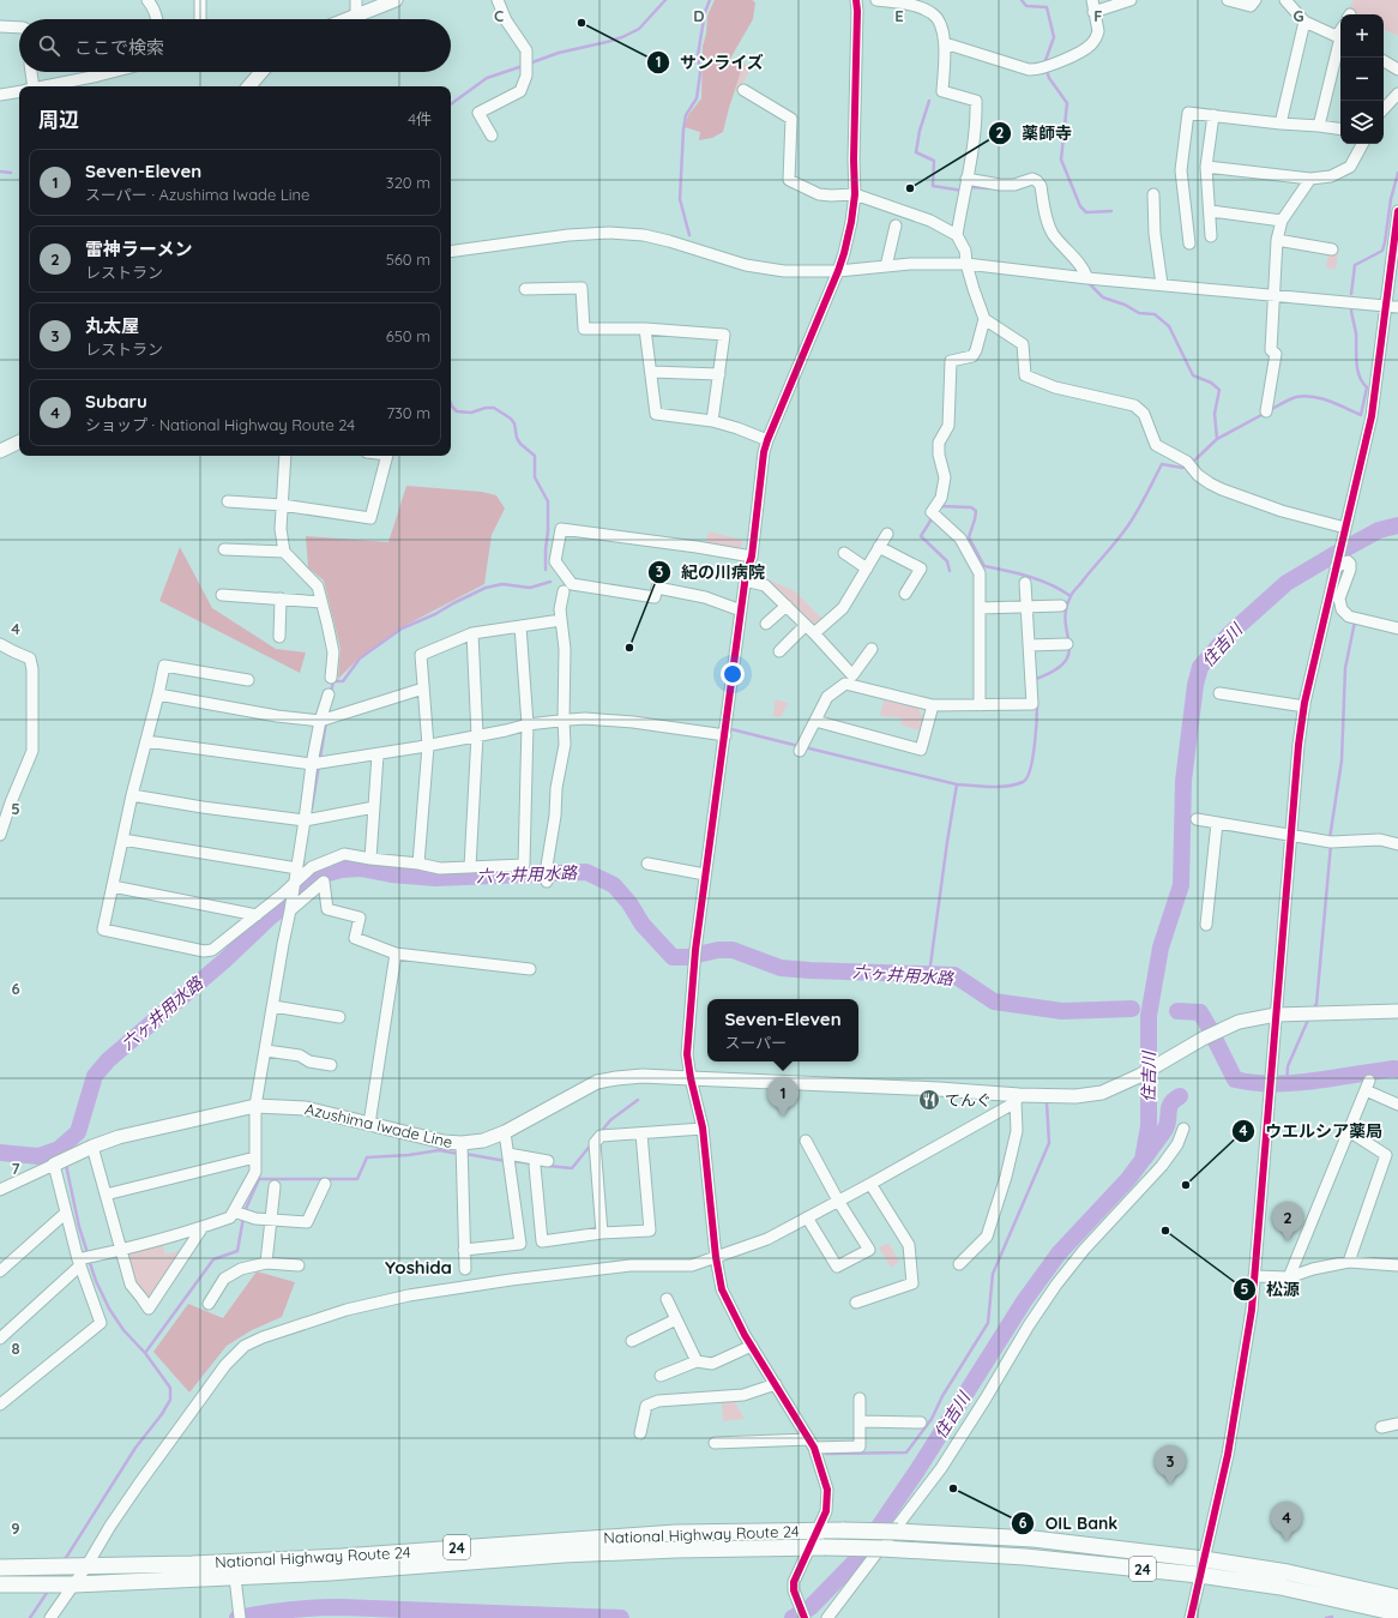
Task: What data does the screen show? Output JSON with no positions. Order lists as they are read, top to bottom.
{
  "streets": {
    "highway": ["National Highway Route 24", "24"],
    "main road": ["Azushima Iwade Line"]
  },
  "districts": ["Yoshida"],
  "water": ["住吉川", "六ヶ井用水路"],
  "places": {
    "other": [
      "サンライズ",
      "薬師寺",
      "紀の川病院",
      "ウエルシア薬局",
      "松源",
      "OIL Bank"
    ],
    "restaurant": ["てんぐ"]
  },
  "page": {
    "map_buttons": ["+", "−"],
    "search": "ここで検索",
    "heading": ["周辺", "4件"],
    "list": [
      {
        "mark": "1",
        "name": "Seven-Eleven",
        "note": "スーパー · Azushima Iwade Line",
        "value": "320 m"
      },
      {
        "mark": "2",
        "name": "雷神ラーメン",
        "note": "レストラン",
        "value": "560 m"
      },
      {
        "mark": "3",
        "name": "丸太屋",
        "note": "レストラン",
        "value": "650 m"
      },
      {
        "mark": "4",
        "name": "Subaru",
        "note": "ショップ · National Highway Route 24",
        "value": "730 m"
      }
    ],
    "popup": ["Seven-Eleven", "スーパー"],
    "pins": [
      "1",
      "2",
      "3",
      "4"
    ]
  },
  "grid": {
    "columns": [
      "C",
      "D",
      "E",
      "F",
      "G"
    ],
    "rows": [
      "4",
      "5",
      "6",
      "7",
      "8",
      "9"
    ]
  }
}
